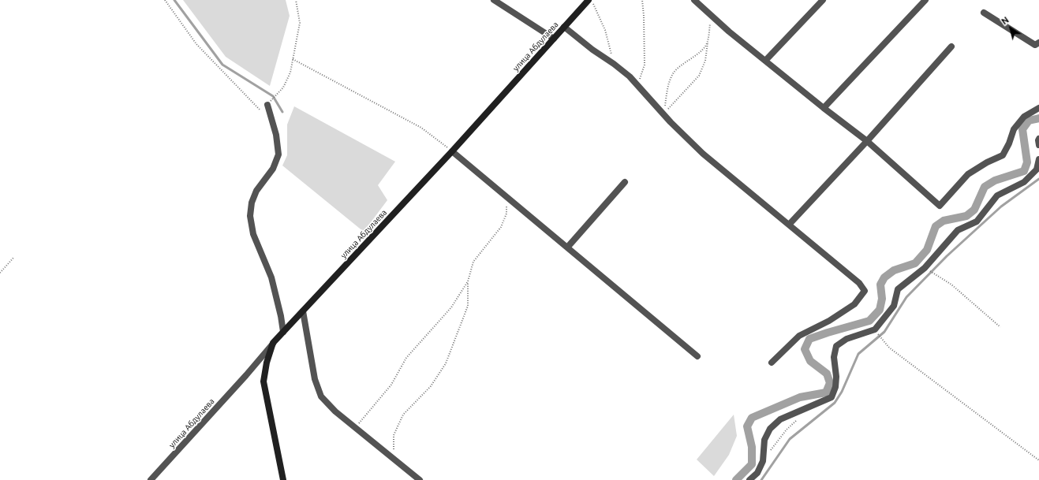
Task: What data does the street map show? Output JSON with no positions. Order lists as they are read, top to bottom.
{
  "streets": {
    "main road": ["улица Абдулаева"]
  },
  "north": "top left"
}
